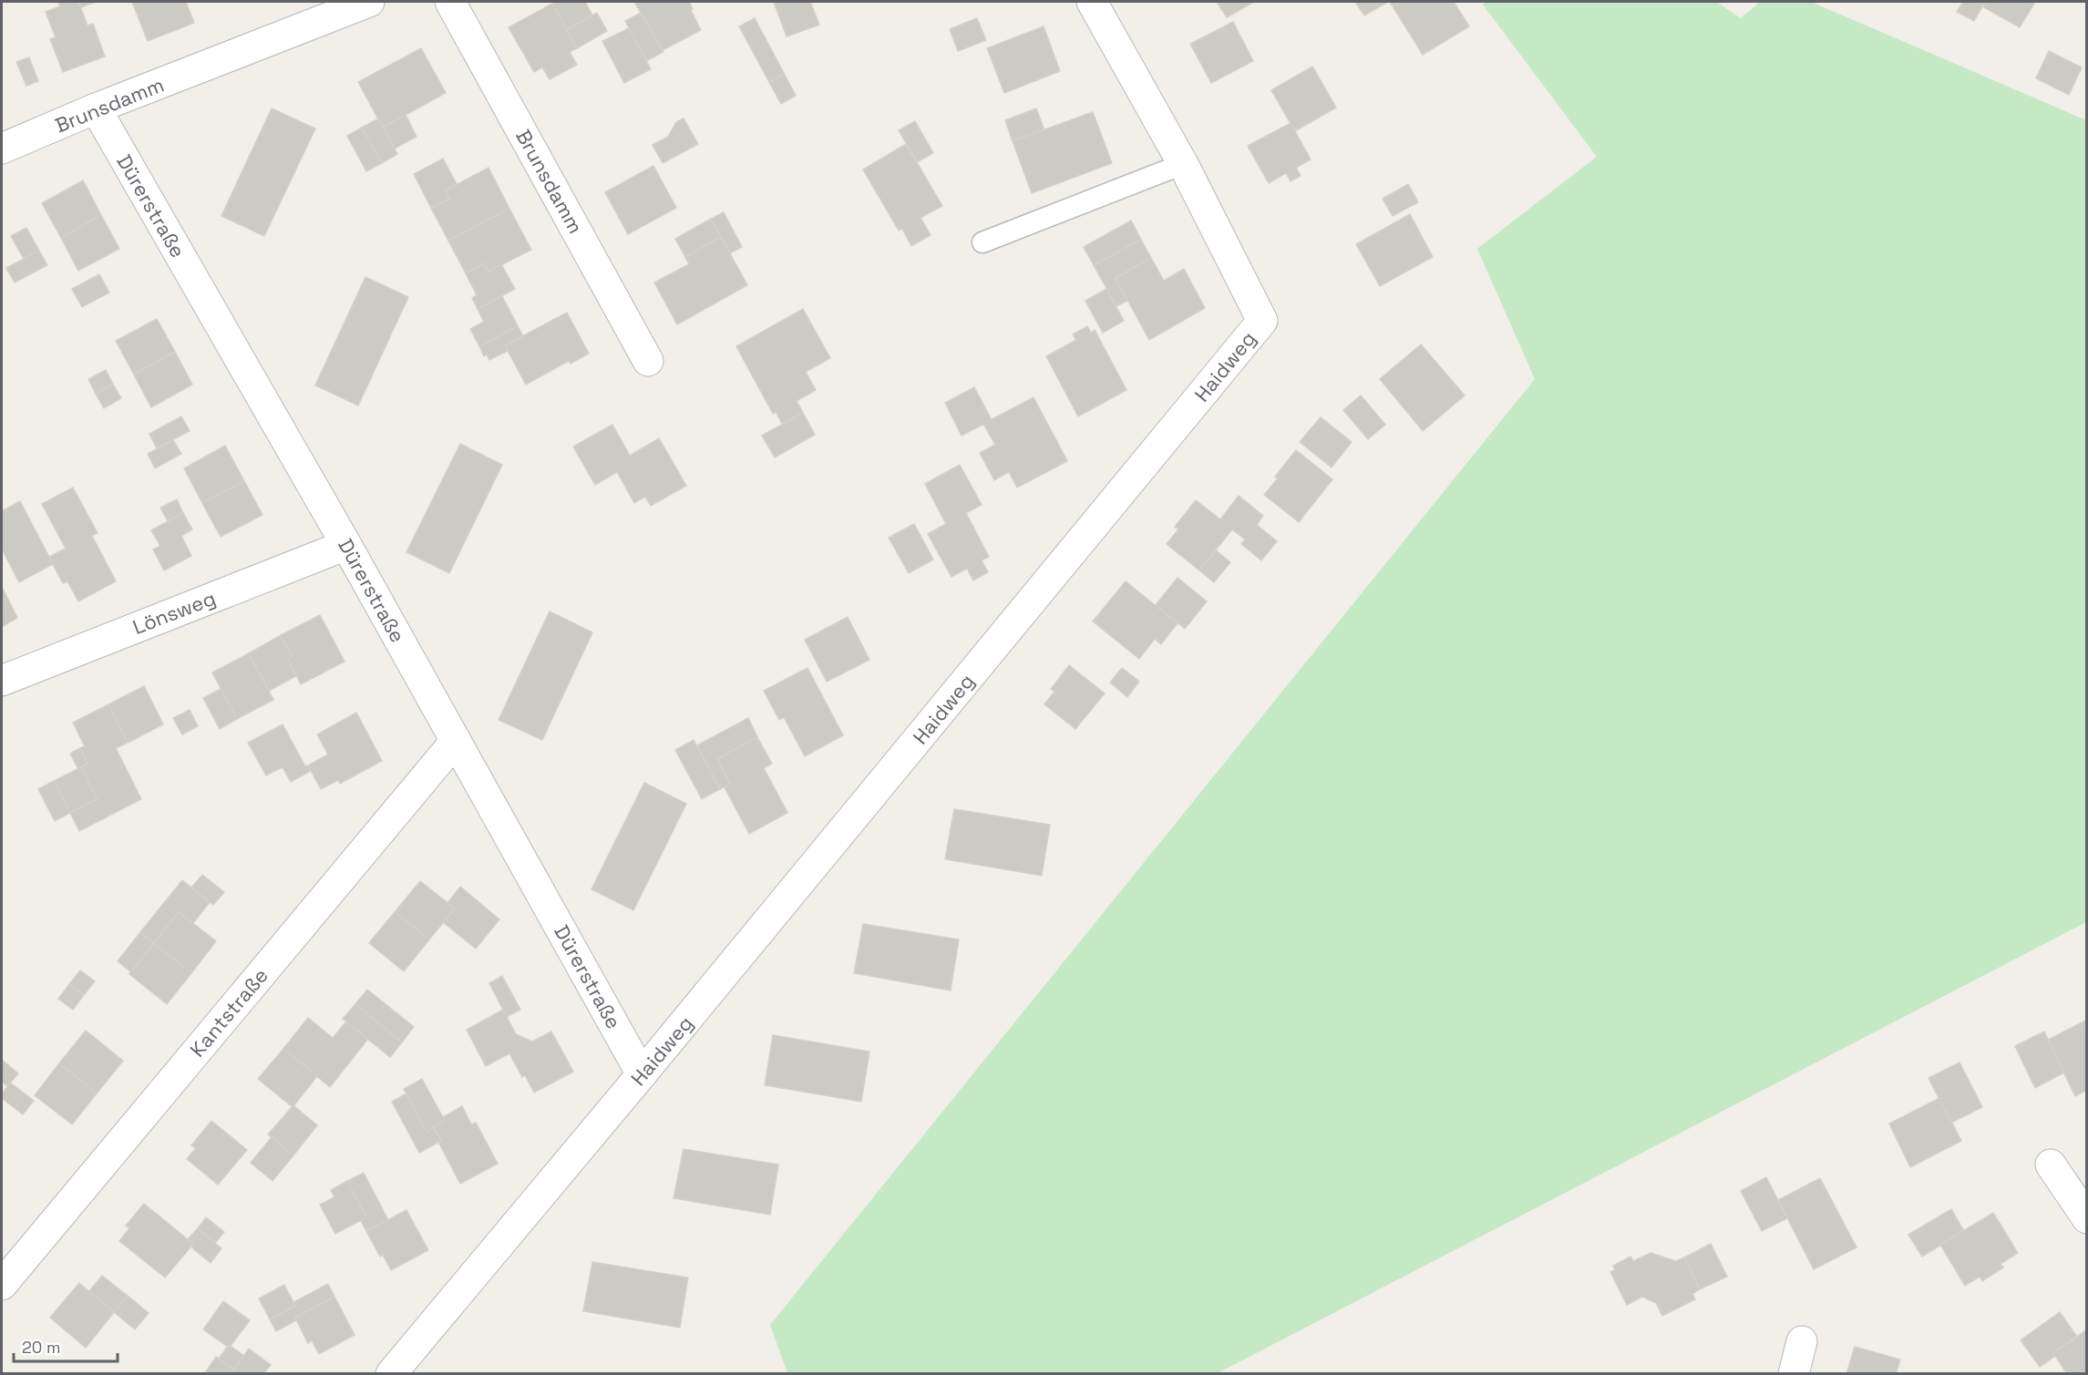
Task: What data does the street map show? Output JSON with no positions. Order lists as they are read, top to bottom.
{
  "streets": {
    "street": [
      "Brunsdamm",
      "Dürerstraße",
      "Haidweg",
      "Lönsweg",
      "Kantstraße"
    ]
  },
  "crossings": [
    ["Brunsdamm", "Dürerstraße"],
    ["Dürerstraße", "Haidweg"],
    ["Dürerstraße", "Lönsweg"],
    ["Dürerstraße", "Kantstraße"]
  ],
  "scale_bar": "20 m"
}
